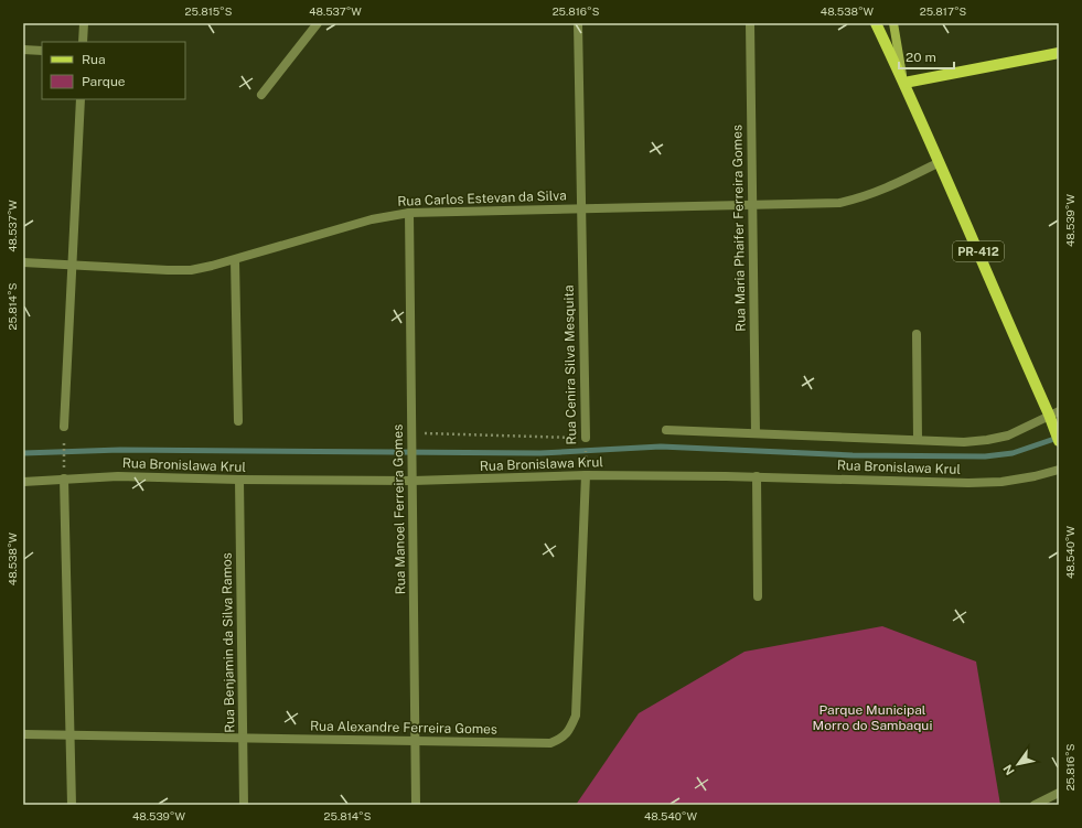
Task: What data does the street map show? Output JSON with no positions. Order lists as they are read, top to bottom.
{
  "streets": {
    "main road": ["PR-412"],
    "street": [
      "Rua Carlos Estevan da Silva",
      "Rua Maria Phaifer Ferreira Gomes",
      "Rua Cenira Silva Mesquita",
      "Rua Bronislawa Krul",
      "Rua Manoel Ferreira Gomes",
      "Rua Benjamin da Silva Ramos",
      "Rua Alexandre Ferreira Gomes"
    ]
  },
  "crossings": [
    ["Rua Carlos Estevan da Silva", "Rua Maria Phaifer Ferreira Gomes"],
    ["Rua Carlos Estevan da Silva", "PR-412"],
    ["Rua Carlos Estevan da Silva", "Rua Cenira Silva Mesquita"],
    ["Rua Carlos Estevan da Silva", "Rua Manoel Ferreira Gomes"],
    ["Rua Maria Phaifer Ferreira Gomes", "Rua Bronislawa Krul"],
    ["PR-412", "Rua Bronislawa Krul"],
    ["Rua Cenira Silva Mesquita", "Rua Bronislawa Krul"],
    ["Rua Cenira Silva Mesquita", "Rua Alexandre Ferreira Gomes"],
    ["Rua Bronislawa Krul", "Rua Manoel Ferreira Gomes"],
    ["Rua Bronislawa Krul", "Rua Benjamin da Silva Ramos"],
    ["Rua Bronislawa Krul", "Rua Alexandre Ferreira Gomes"],
    ["Rua Manoel Ferreira Gomes", "Rua Alexandre Ferreira Gomes"],
    ["Rua Benjamin da Silva Ramos", "Rua Alexandre Ferreira Gomes"]
  ],
  "parks": ["Parque Municipal Morro do Sambaqui"],
  "legend": ["Rua", "Parque"],
  "scale_bar": "20 m",
  "north": "bottom left",
  "coordinates": [
    "25.815°S",
    "48.537°W",
    "25.816°S",
    "48.538°W",
    "25.817°S",
    "48.539°W",
    "25.814°S",
    "48.540°W"
  ]
}
